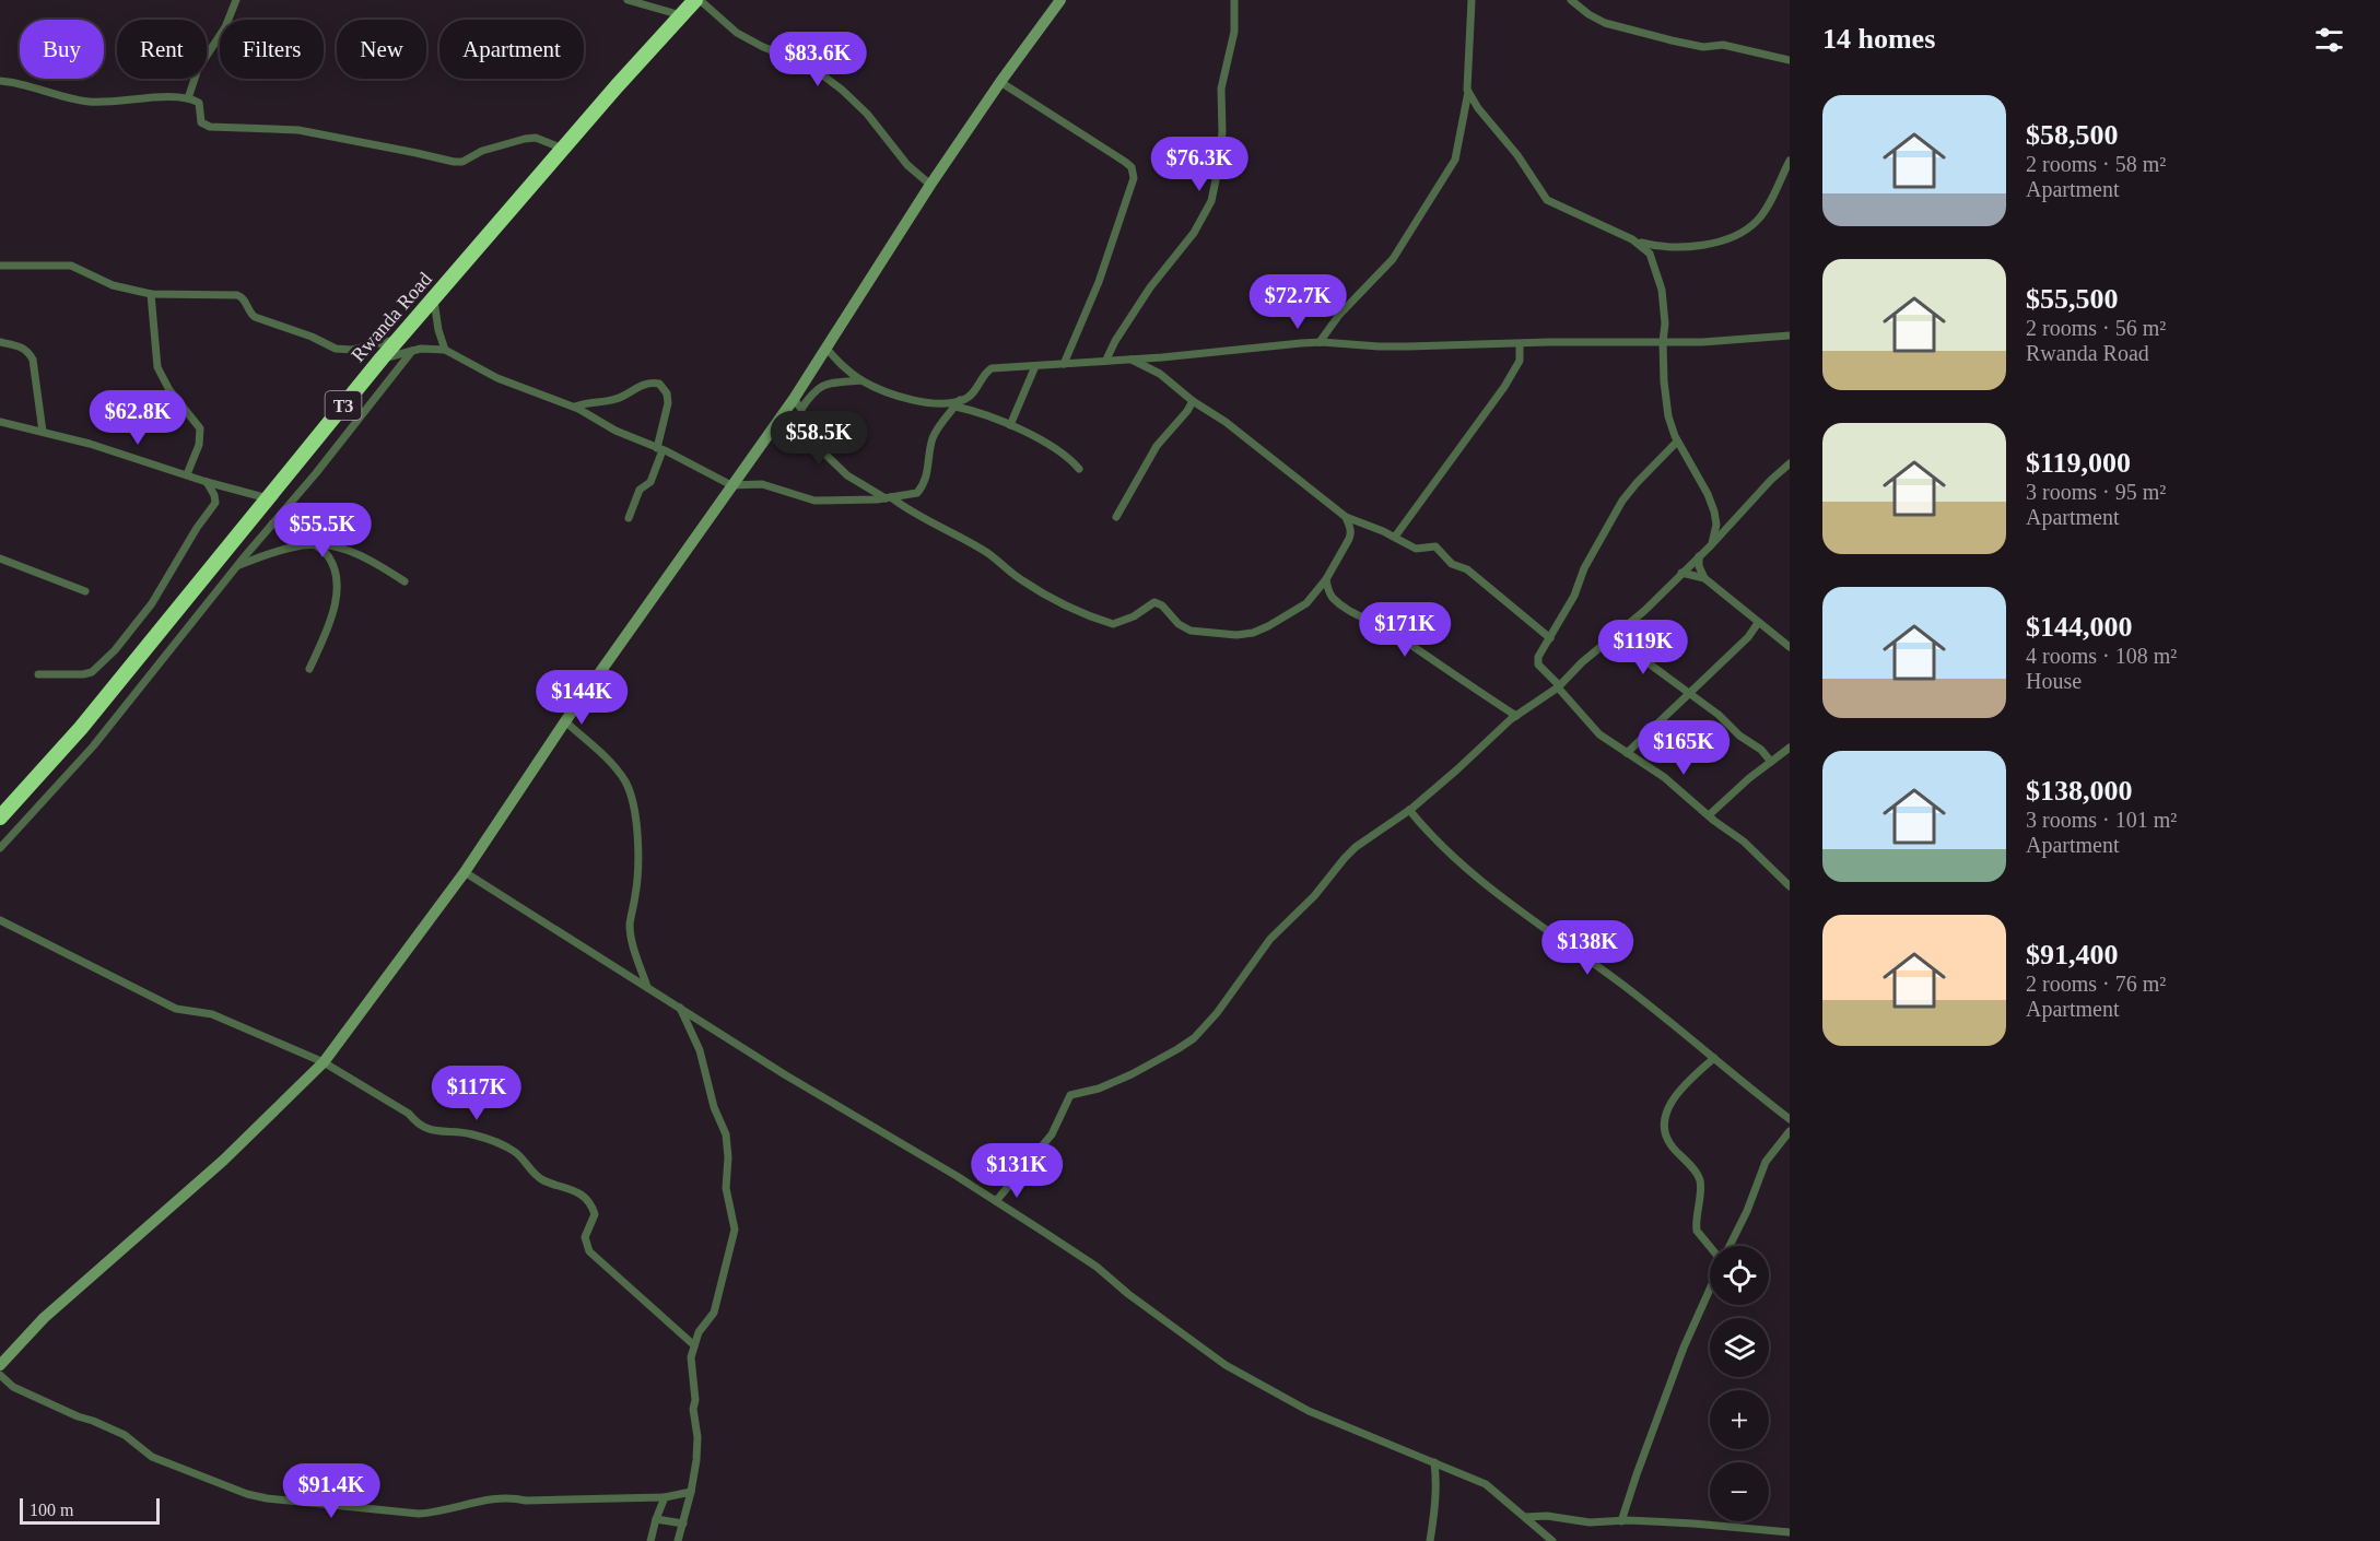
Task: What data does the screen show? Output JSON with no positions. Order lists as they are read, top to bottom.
{
  "streets": {
    "highway": ["Rwanda Road", "T3"]
  },
  "scale_bar": "100 m",
  "page": {
    "heading": "14 homes",
    "chip": [
      "Buy",
      "Rent",
      "Filters",
      "New",
      "Apartment"
    ],
    "price": [
      "$83.6K",
      "$76.3K",
      "$72.7K",
      "$62.8K",
      "$58.5K",
      "$55.5K",
      "$171K",
      "$119K",
      "$144K",
      "$165K",
      "$138K",
      "$117K",
      "$131K",
      "$91.4K"
    ],
    "list": [
      {
        "name": "$58,500",
        "note": "2 rooms · 58 m² · Apartment"
      },
      {
        "name": "$55,500",
        "note": "2 rooms · 56 m² · Rwanda Road"
      },
      {
        "name": "$119,000",
        "note": "3 rooms · 95 m² · Apartment"
      },
      {
        "name": "$144,000",
        "note": "4 rooms · 108 m² · House"
      },
      {
        "name": "$138,000",
        "note": "3 rooms · 101 m² · Apartment"
      },
      {
        "name": "$91,400",
        "note": "2 rooms · 76 m² · Apartment"
      }
    ],
    "map_buttons": ["+", "−"],
    "scale": "100 m"
  }
}
